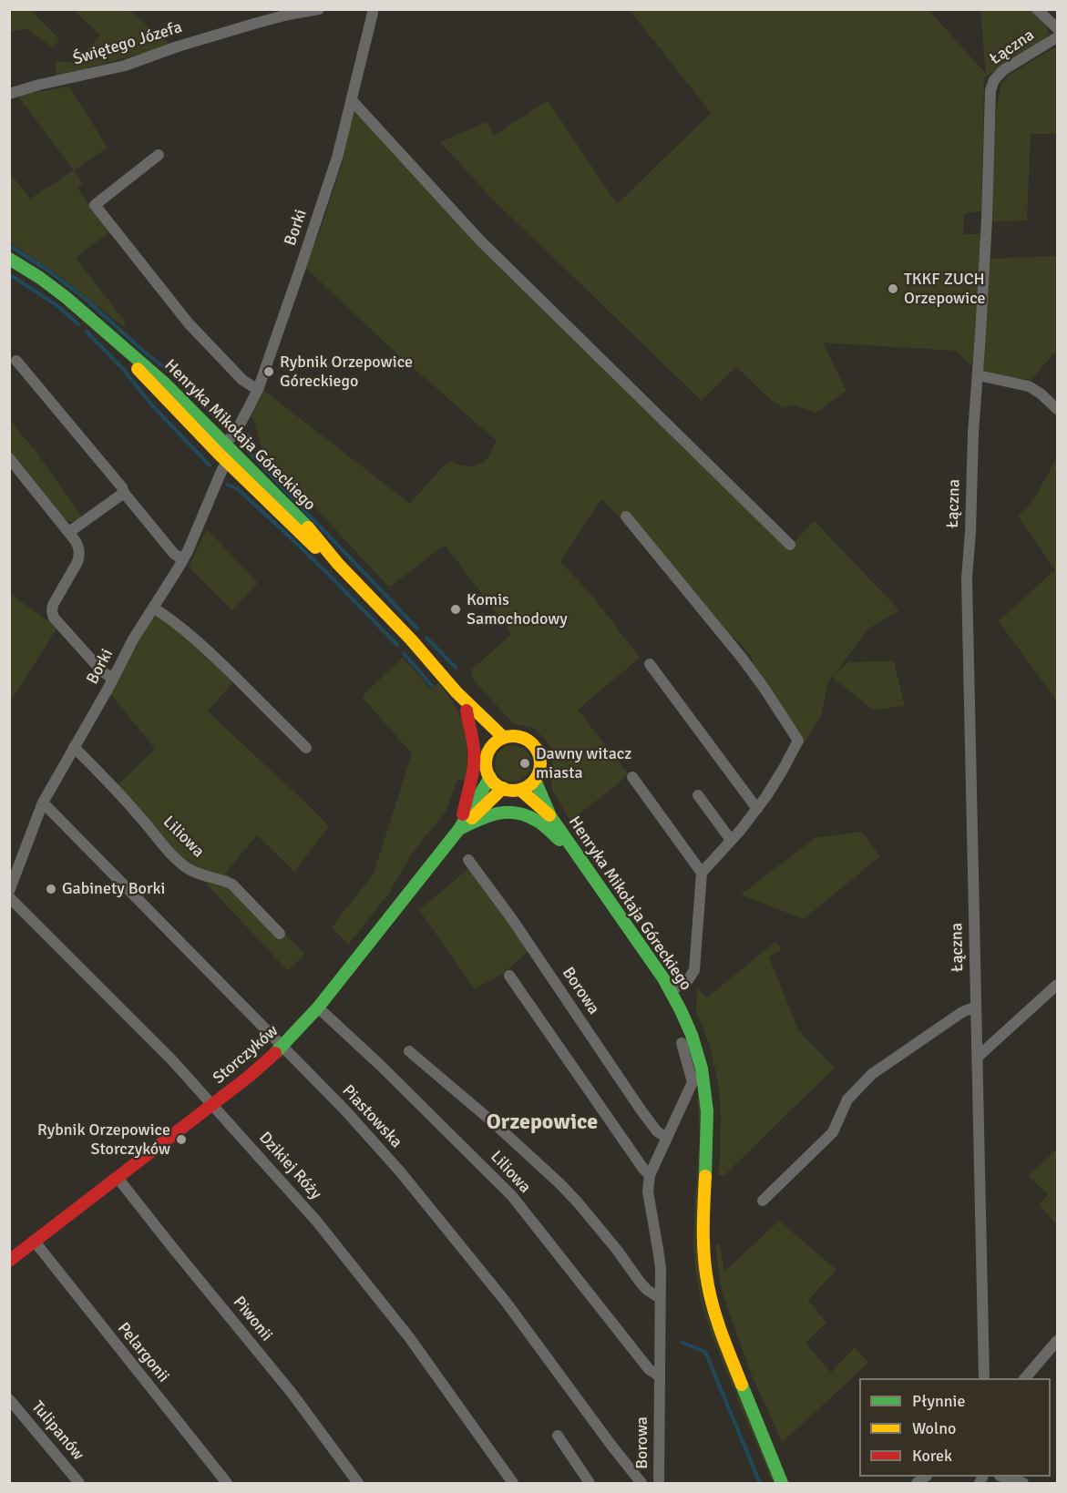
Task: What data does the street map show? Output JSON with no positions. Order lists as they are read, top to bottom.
{
  "streets": {
    "main road": ["Henryka Mikołaja Góreckiego", "Storczyków"],
    "street": [
      "Świętego Józefa",
      "Łączna",
      "Borki",
      "Liliowa",
      "Borowa",
      "Piastowska",
      "Dzikiej Róży",
      "Piwonii",
      "Pelargonii",
      "Tulipanów"
    ]
  },
  "crossings": [
    ["Borki", "Henryka Mikołaja Góreckiego"],
    ["Borki", "Liliowa"],
    ["Borki", "Piastowska"],
    ["Henryka Mikołaja Góreckiego", "Storczyków"],
    ["Liliowa", "Borowa"],
    ["Liliowa", "Storczyków"],
    ["Storczyków", "Piastowska"],
    ["Storczyków", "Dzikiej Róży"],
    ["Storczyków", "Piwonii"],
    ["Storczyków", "Pelargonii"]
  ],
  "districts": ["Orzepowice"],
  "places": [
    "TKKF ZUCH Orzepowice",
    "Rybnik Orzepowice Góreckiego",
    "Komis Samochodowy",
    "Dawny witacz miasta",
    "Gabinety Borki",
    "Rybnik Orzepowice Storczyków"
  ],
  "legend": ["Płynnie", "Wolno", "Korek"]
}
